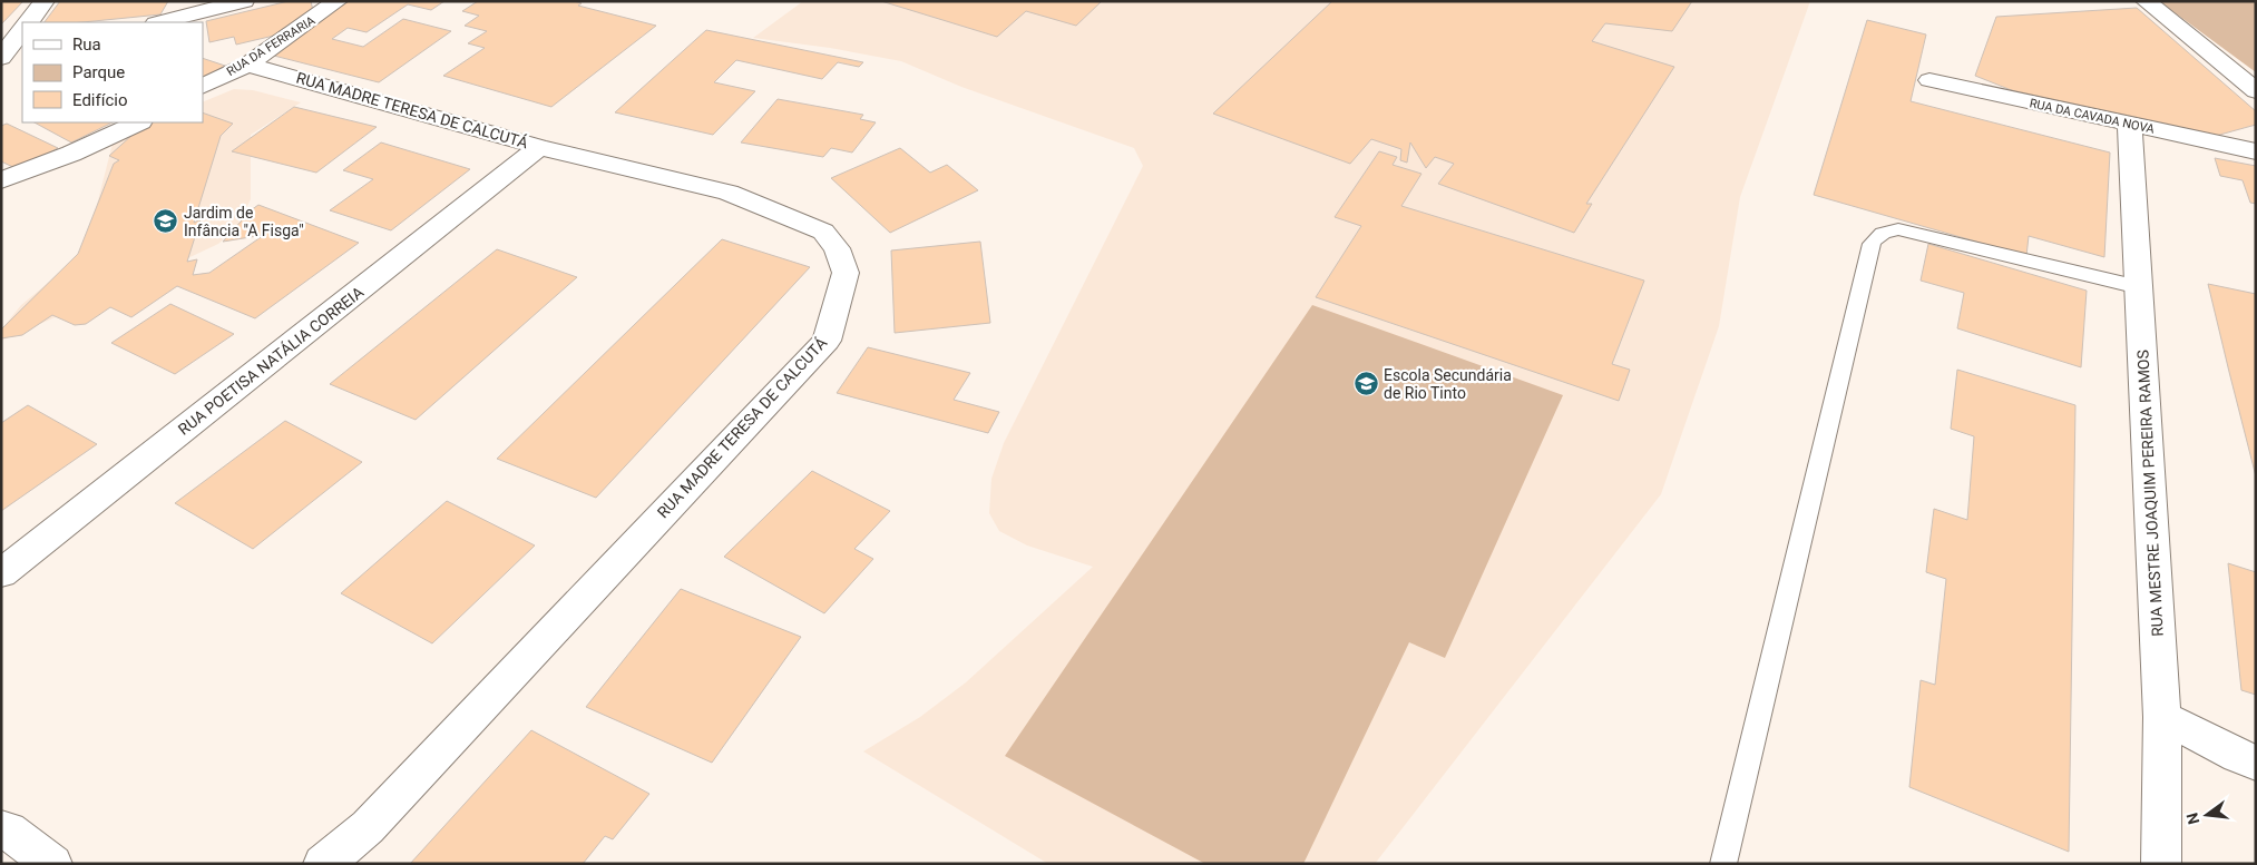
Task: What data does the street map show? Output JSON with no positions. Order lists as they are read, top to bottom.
{
  "streets": {
    "street": [
      "RUA DA FERRARIA",
      "RUA MADRE TERESA DE CALCUTÁ",
      "RUA DA CAVADA NOVA",
      "RUA POETISA NATÁLIA CORREIA",
      "RUA MESTRE JOAQUIM PEREIRA RAMOS"
    ]
  },
  "crossings": [
    ["RUA DA FERRARIA", "RUA MADRE TERESA DE CALCUTÁ"],
    ["RUA MADRE TERESA DE CALCUTÁ", "RUA POETISA NATÁLIA CORREIA"],
    ["RUA DA CAVADA NOVA", "RUA MESTRE JOAQUIM PEREIRA RAMOS"]
  ],
  "places": {
    "school or university": ["Jardim de Infância \"A Fisga\"", "Escola Secundária de Rio Tinto"]
  },
  "legend": ["Rua", "Parque", "Edifício"],
  "north": "left"
}
